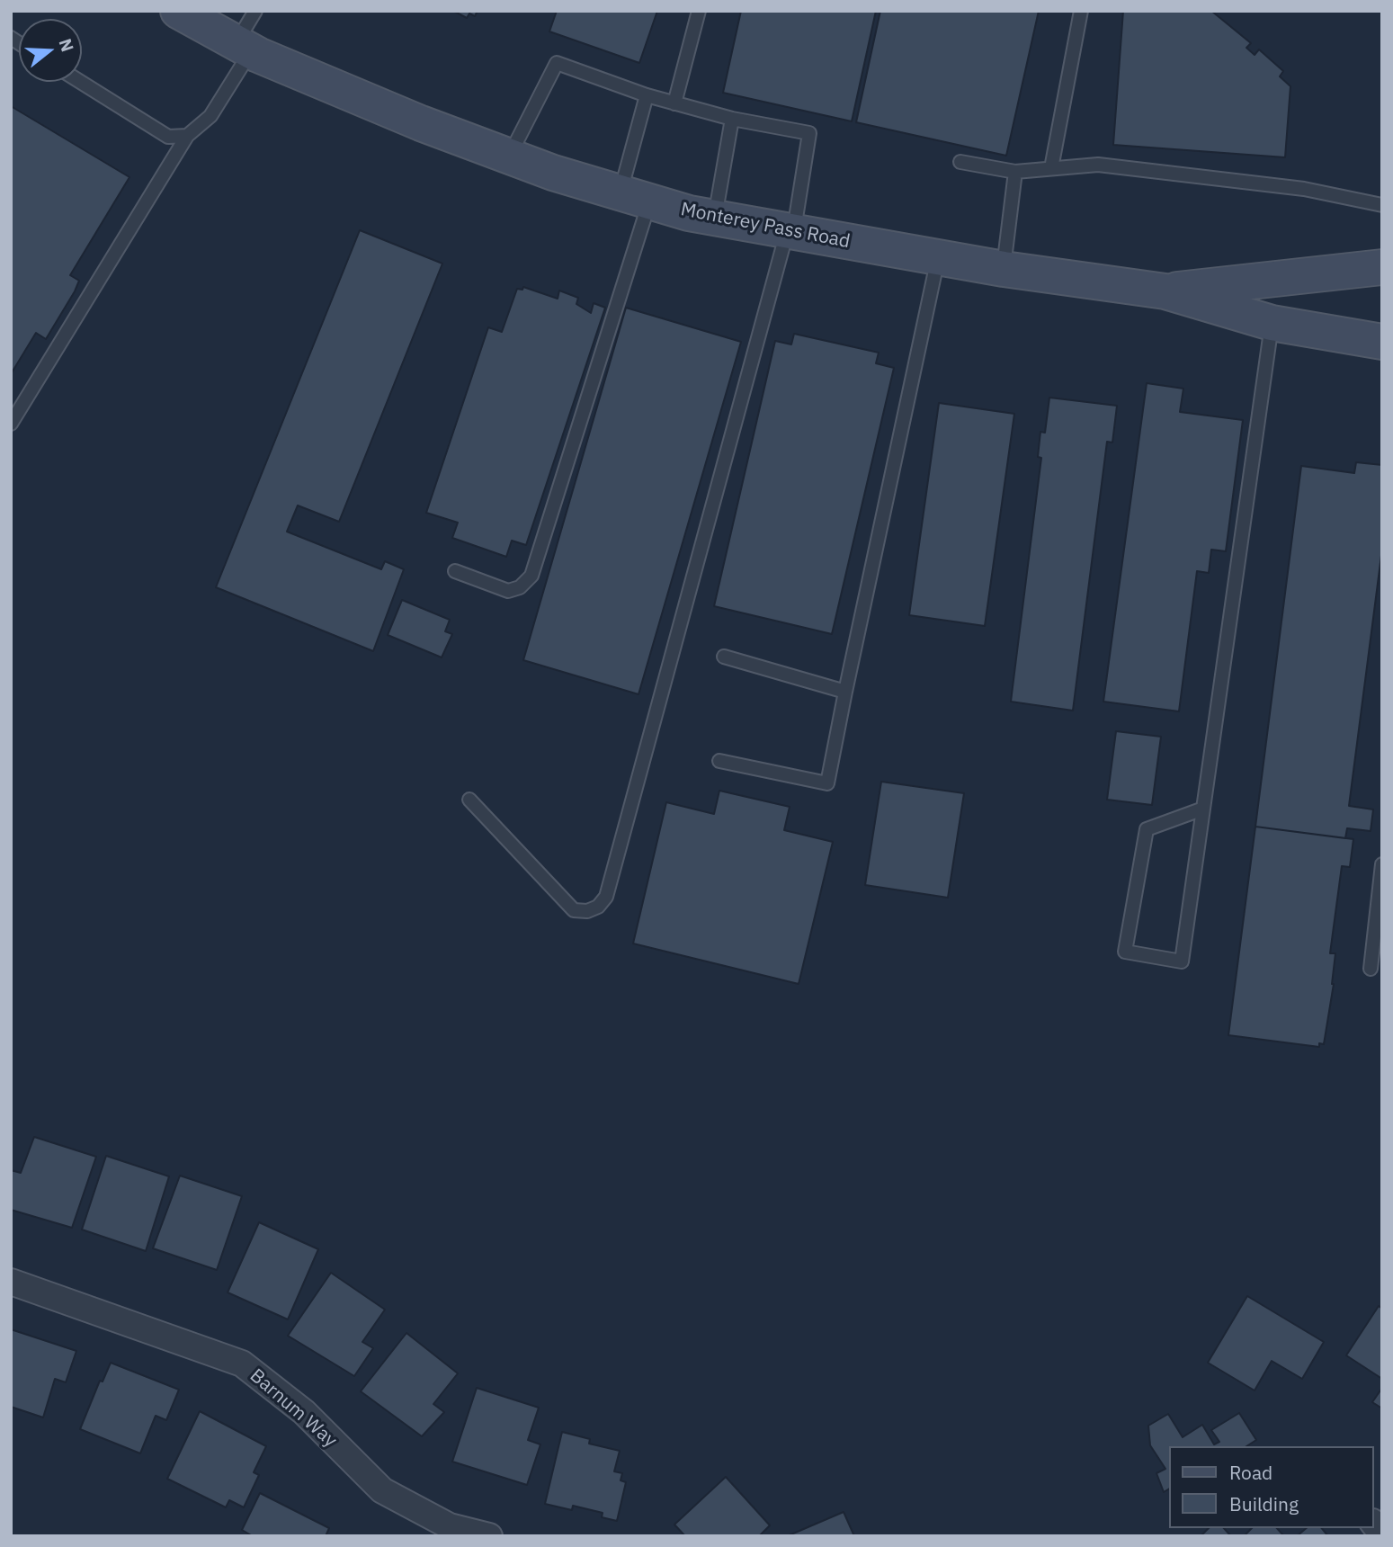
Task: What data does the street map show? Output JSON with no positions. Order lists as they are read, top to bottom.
{
  "streets": {
    "main road": ["Monterey Pass Road"],
    "street": ["Barnum Way"]
  },
  "legend": ["Road", "Building"],
  "north": "right"
}
